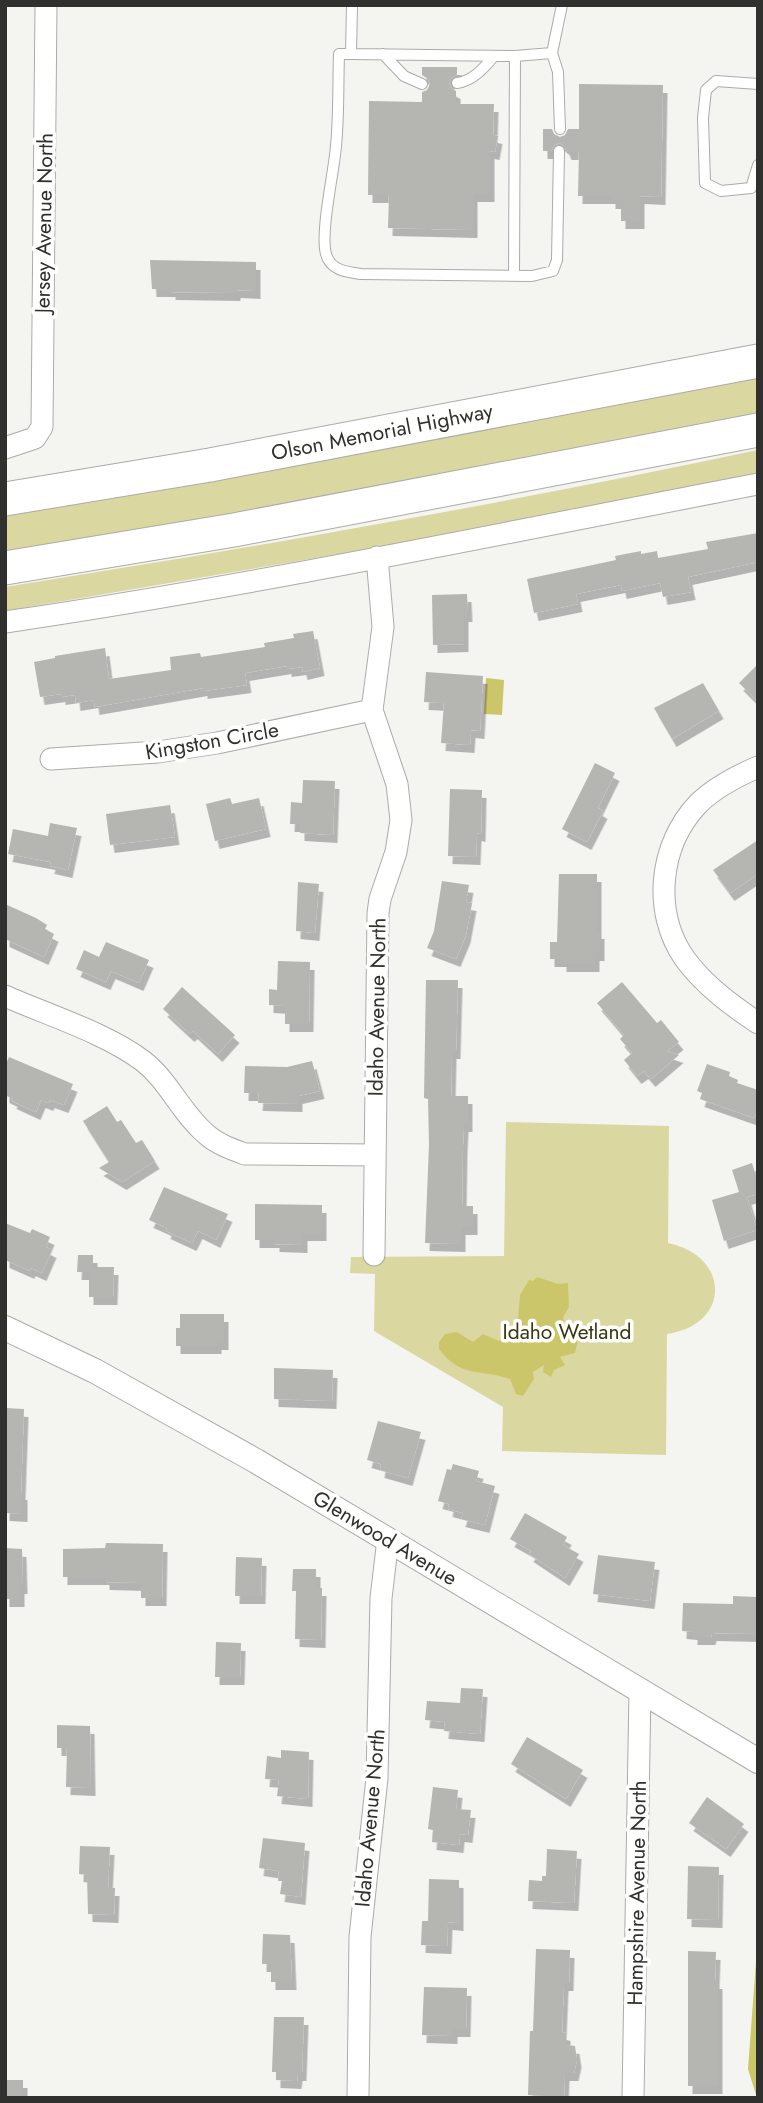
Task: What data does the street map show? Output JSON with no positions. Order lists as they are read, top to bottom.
{
  "streets": {
    "highway": ["Olson Memorial Highway"],
    "street": [
      "Jersey Avenue North",
      "Kingston Circle",
      "Idaho Avenue North",
      "Glenwood Avenue",
      "Hampshire Avenue North"
    ]
  },
  "crossings": [
    ["Kingston Circle", "Idaho Avenue North"],
    ["Idaho Avenue North", "Glenwood Avenue"],
    ["Glenwood Avenue", "Hampshire Avenue North"]
  ],
  "parks": ["Idaho Wetland"]
}
